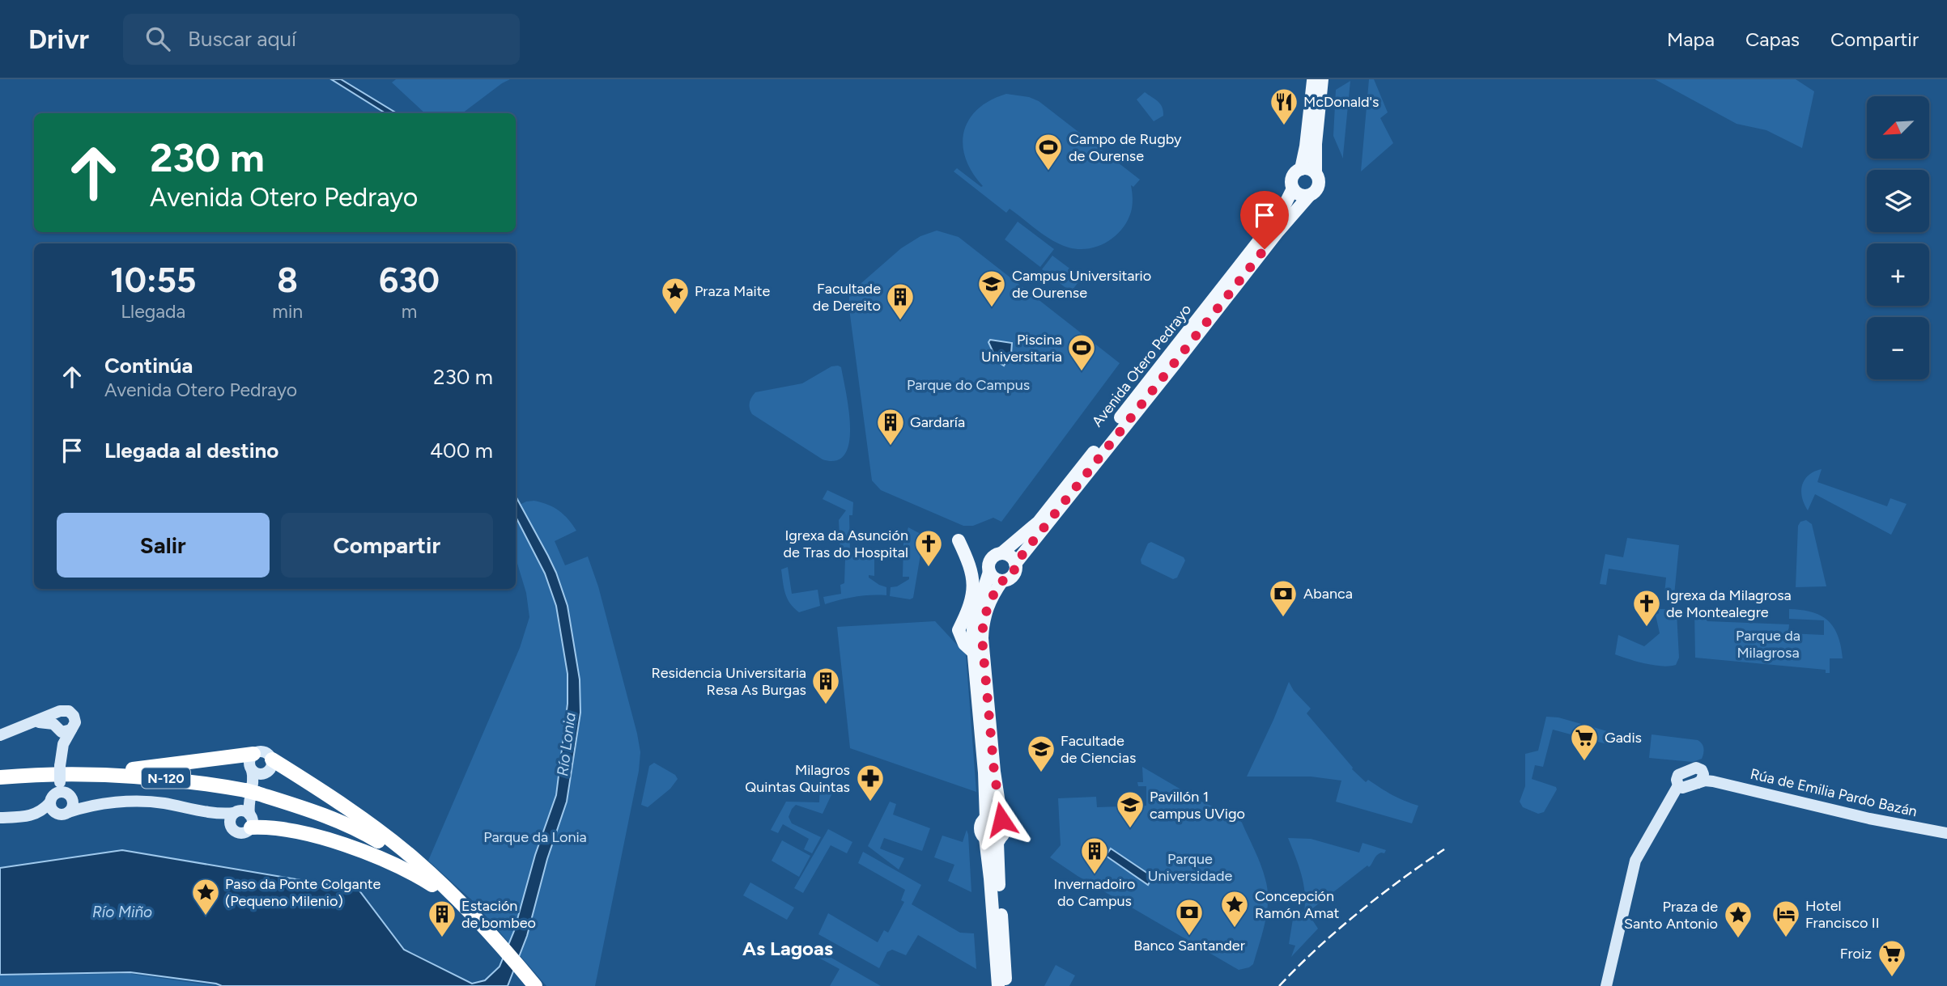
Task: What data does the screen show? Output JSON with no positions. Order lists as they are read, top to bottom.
{
  "streets": {
    "highway": ["N-120"],
    "main road": ["Avenida Otero Pedrayo"],
    "street": ["Rúa de Emilia Pardo Bazán"]
  },
  "districts": ["As Lagoas"],
  "water": ["Río Lonia", "Río Miño"],
  "parks": [
    "Parque do Campus",
    "Parque da Milagrosa",
    "Parque da Lonia",
    "Parque Universidade"
  ],
  "places": {
    "restaurant": ["McDonald's"],
    "sports": ["Campo de Rugby de Ourense", "Piscina Universitaria"],
    "school or university": ["Campus Universitario de Ourense", "Facultade de Ciencias", "Pavillón 1 campus UVigo"],
    "place": [
      "Praza Maite",
      "Paso da Ponte Colgante (Pequeno Milenio)",
      "Concepción Ramón Amat",
      "Praza de Santo Antonio"
    ],
    "building": [
      "Facultade de Dereito",
      "Gardaría",
      "Residencia Universitaria Resa As Burgas",
      "Invernadoiro do Campus",
      "Estación de bombeo"
    ],
    "church": ["Igrexa da Asunción de Tras do Hospital", "Igrexa da Milagrosa de Montealegre"],
    "bank": ["Abanca", "Banco Santander"],
    "supermarket": ["Gadis", "Froiz"],
    "pharmacy": ["Milagros Quintas Quintas"],
    "hotel": ["Hotel Francisco II"]
  },
  "north": "bottom left",
  "page": {
    "header": "Drivr",
    "search": "Buscar aquí",
    "nav": ["Mapa", "Capas", "Compartir"],
    "map_buttons": ["+", "−"],
    "turn": ["230 m", "Avenida Otero Pedrayo"],
    "eta": [
      "10:55",
      "Llegada",
      "8",
      "min",
      "630",
      "m"
    ],
    "list": [
      {
        "name": "Continúa",
        "note": "Avenida Otero Pedrayo",
        "value": "230 m"
      },
      {
        "name": "Llegada al destino",
        "value": "400 m"
      }
    ],
    "buttons": ["Salir", "Compartir"]
  }
}
